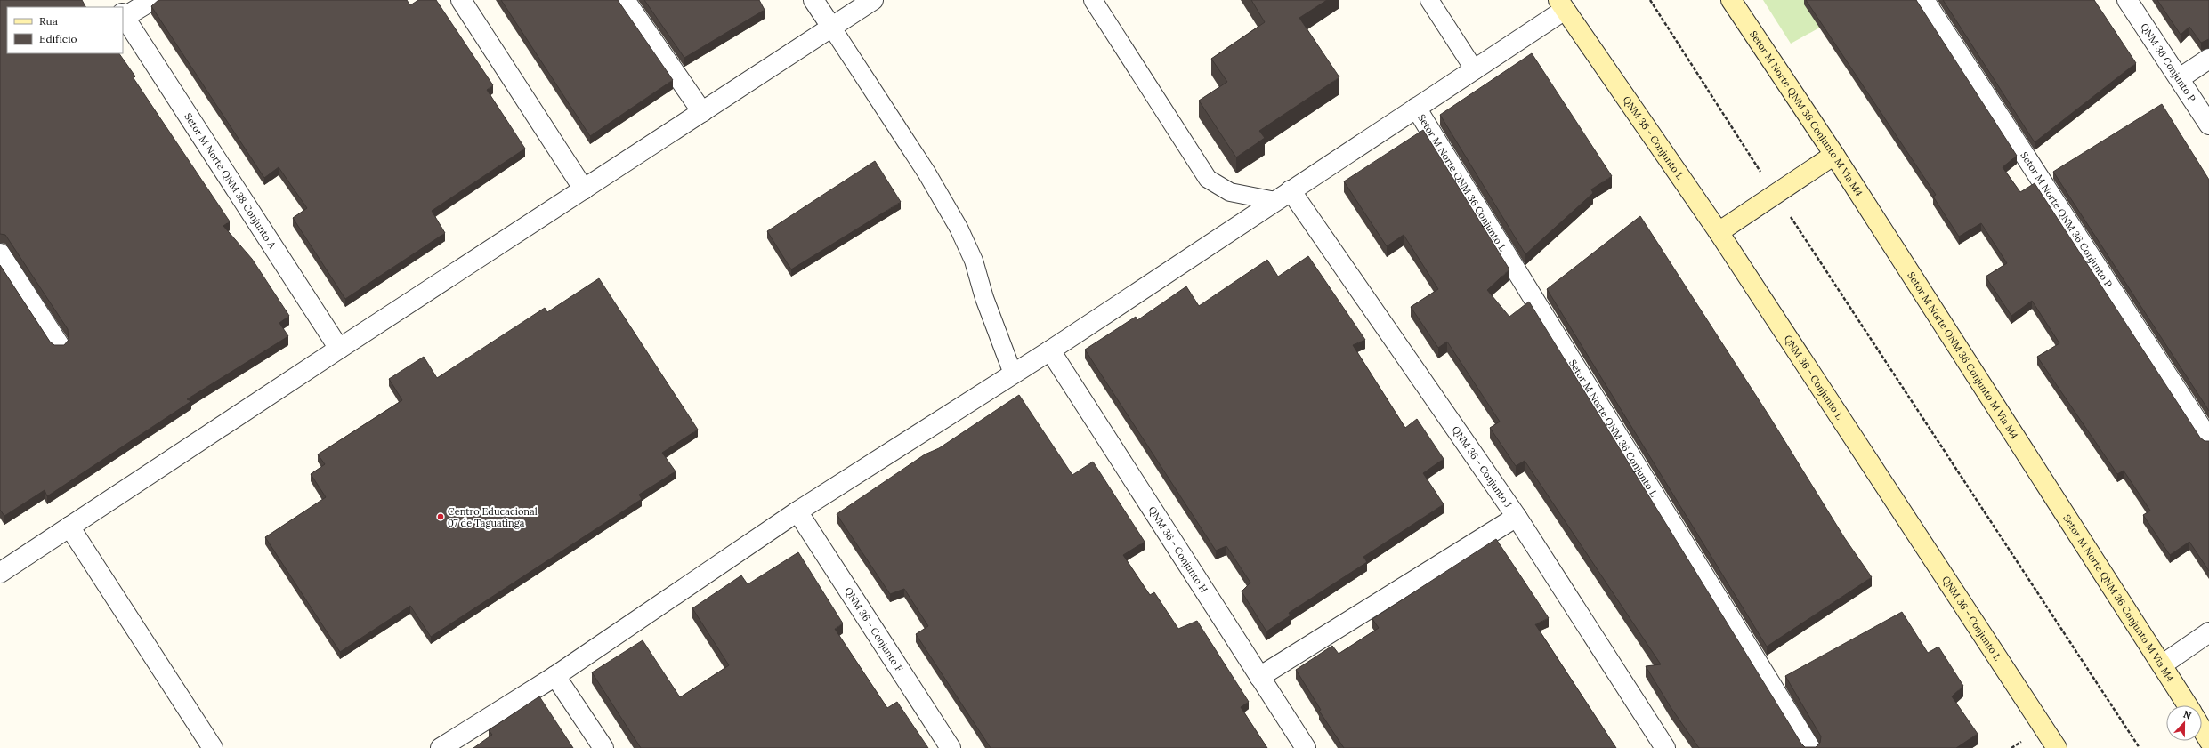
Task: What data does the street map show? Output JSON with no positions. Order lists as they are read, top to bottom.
{
  "streets": {
    "main road": ["Setor M Norte QNM 36 Conjunto M Via M4", "QNM 36 - Conjunto L"],
    "street": [
      "QNM 36 Conjunto P",
      "Setor M Norte QNM 38 Conjunto A",
      "Setor M Norte QNM 36 Conjunto L",
      "Setor M Norte QNM 36 Conjunto P",
      "QNM 36 - Conjunto J",
      "QNM 36 - Conjunto H",
      "QNM 36 - Conjunto F"
    ]
  },
  "places": ["Centro Educacional 07 de Taguatinga"],
  "legend": ["Rua", "Edifício"],
  "north": "top"
}
